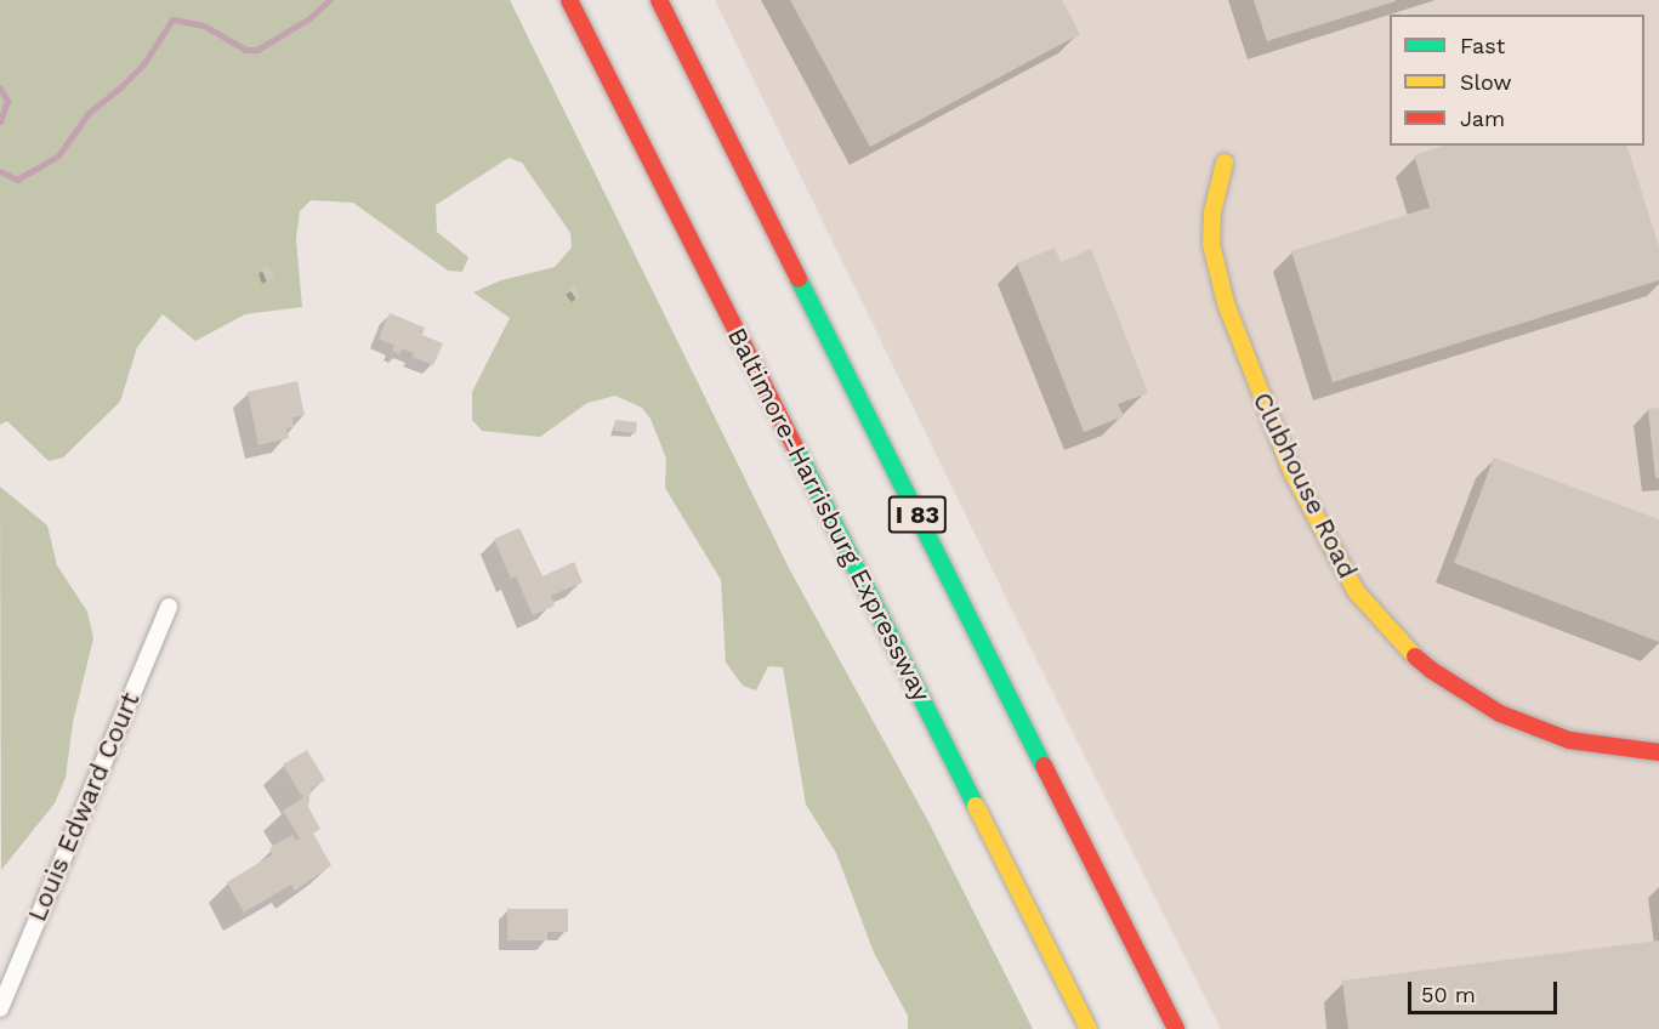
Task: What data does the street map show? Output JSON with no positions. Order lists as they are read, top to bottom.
{
  "streets": {
    "main road": ["Clubhouse Road", "Baltimore-Harrisburg Expressway", "I 83"],
    "street": ["Louis Edward Court"]
  },
  "legend": ["Fast", "Slow", "Jam"],
  "scale_bar": "50 m"
}
